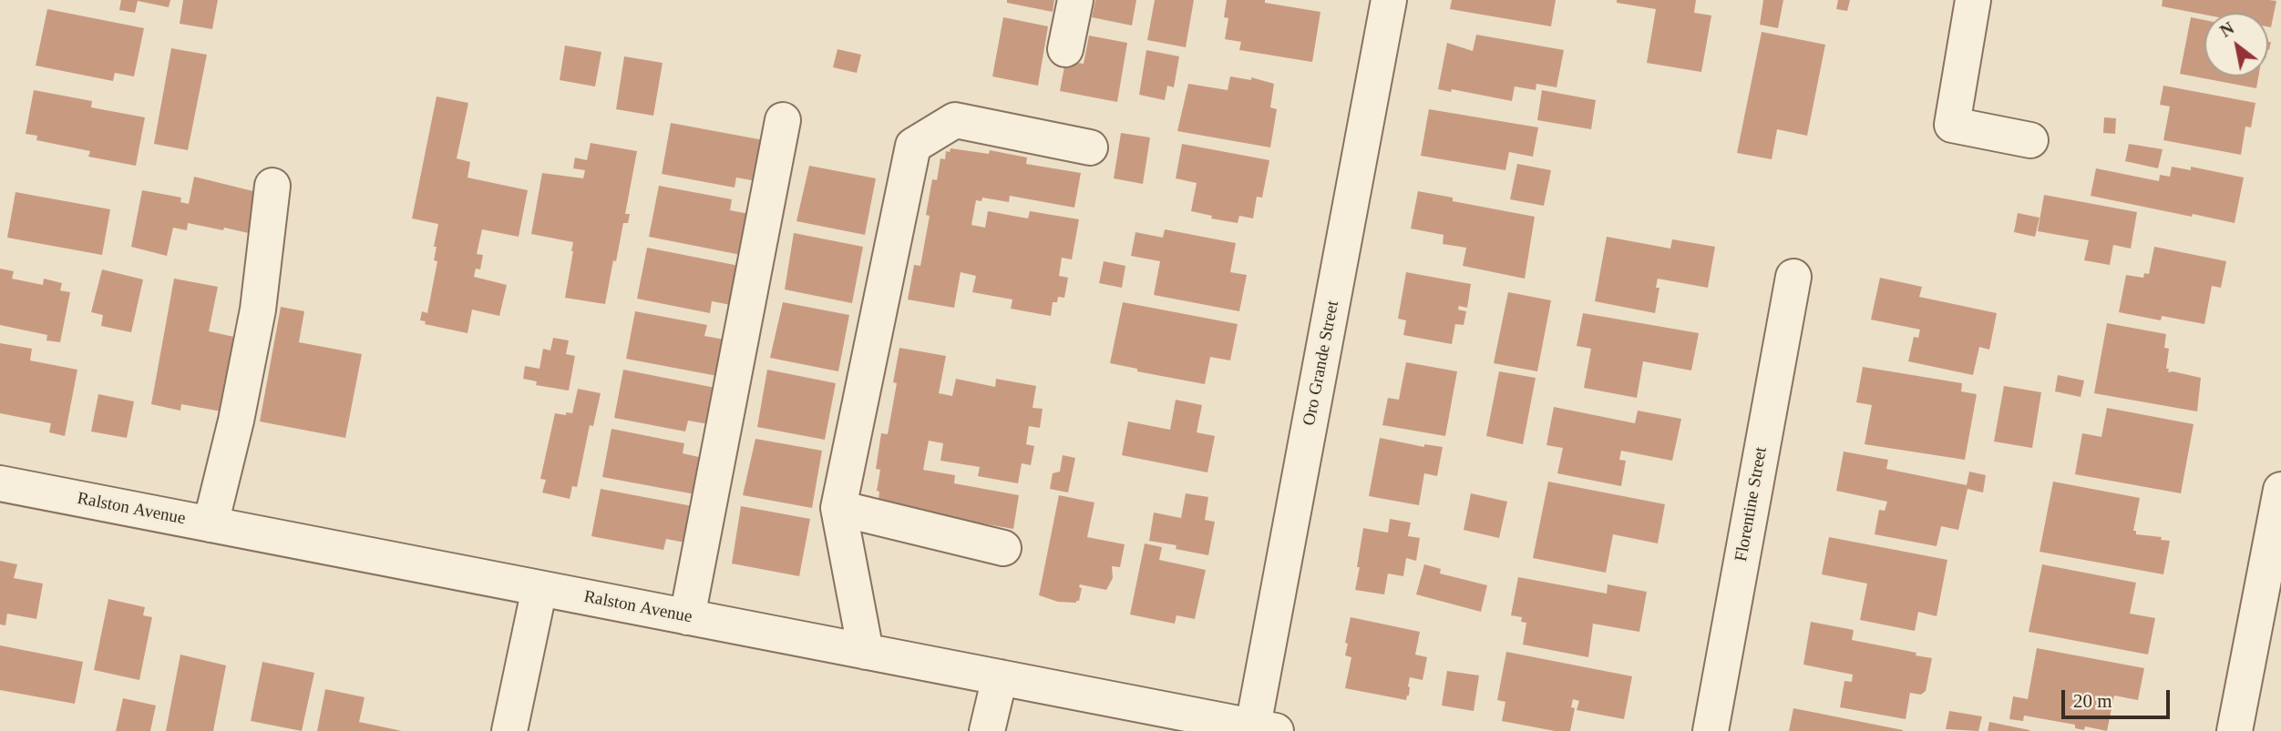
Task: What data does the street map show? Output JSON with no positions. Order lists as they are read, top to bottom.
{
  "streets": {
    "street": ["Oro Grande Street", "Florentine Street", "Ralston Avenue"]
  },
  "crossings": [
    ["Oro Grande Street", "Ralston Avenue"]
  ],
  "scale_bar": "20 m",
  "north": "top left"
}
